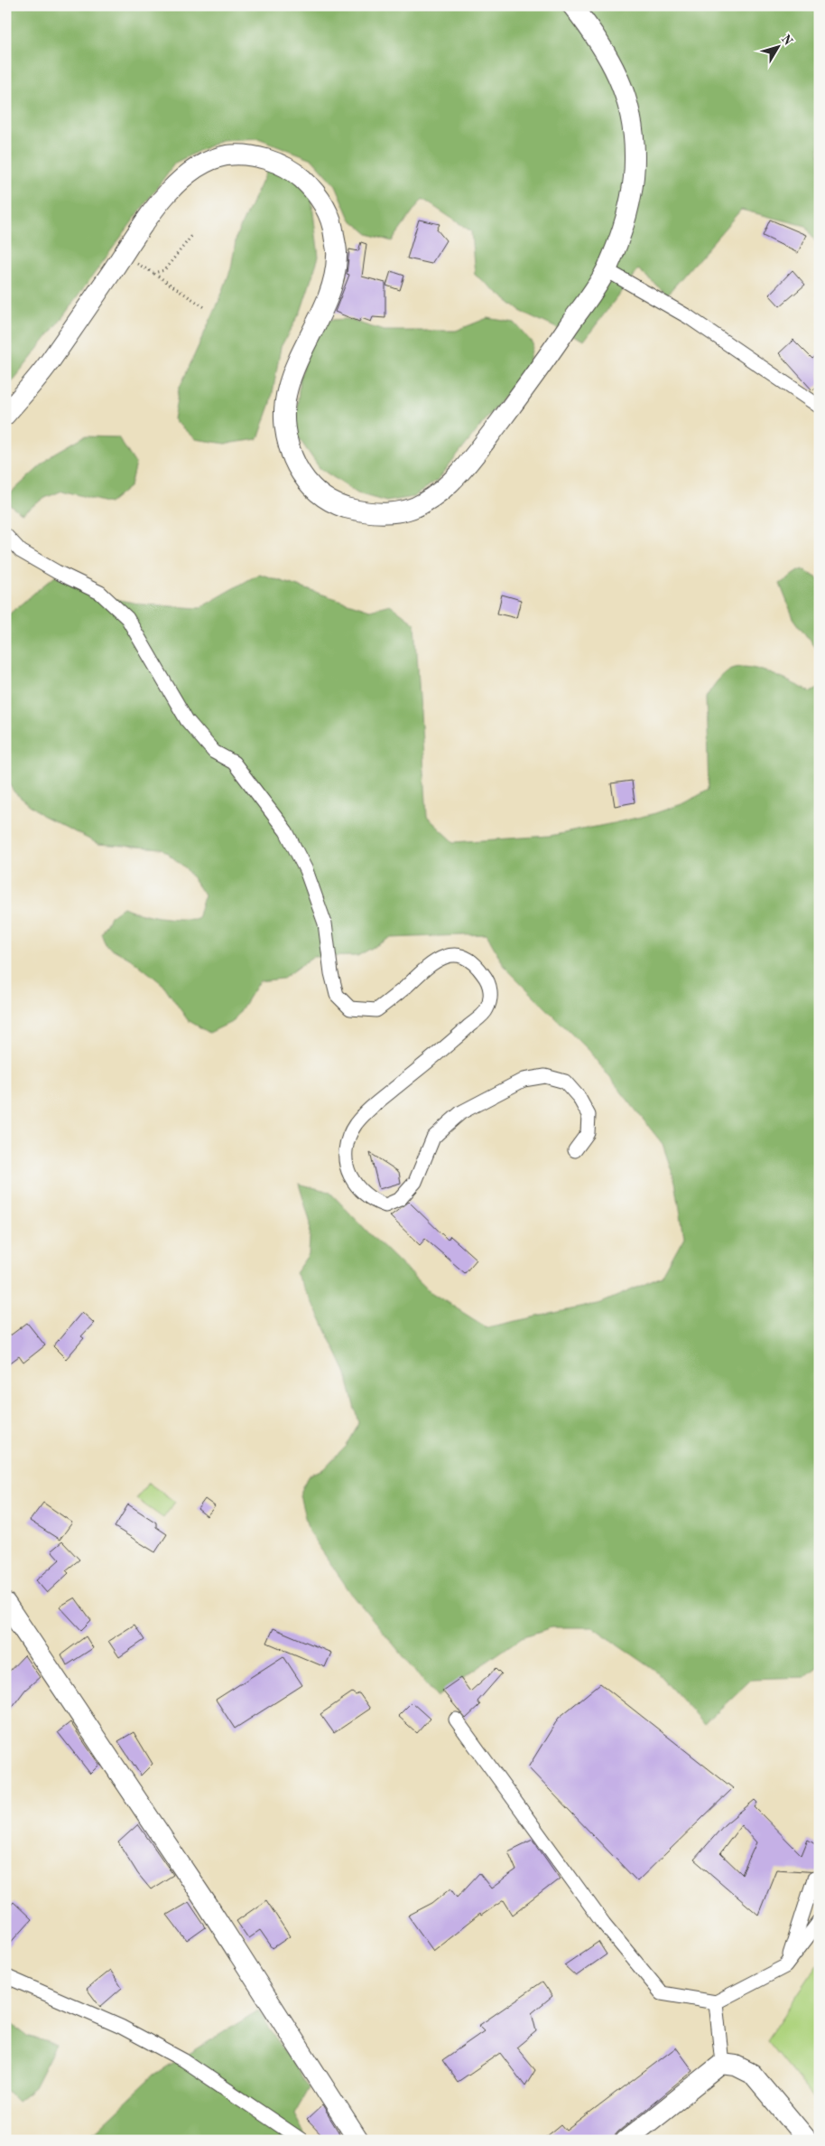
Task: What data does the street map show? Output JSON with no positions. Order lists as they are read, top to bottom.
{
  "north": "top right"
}
